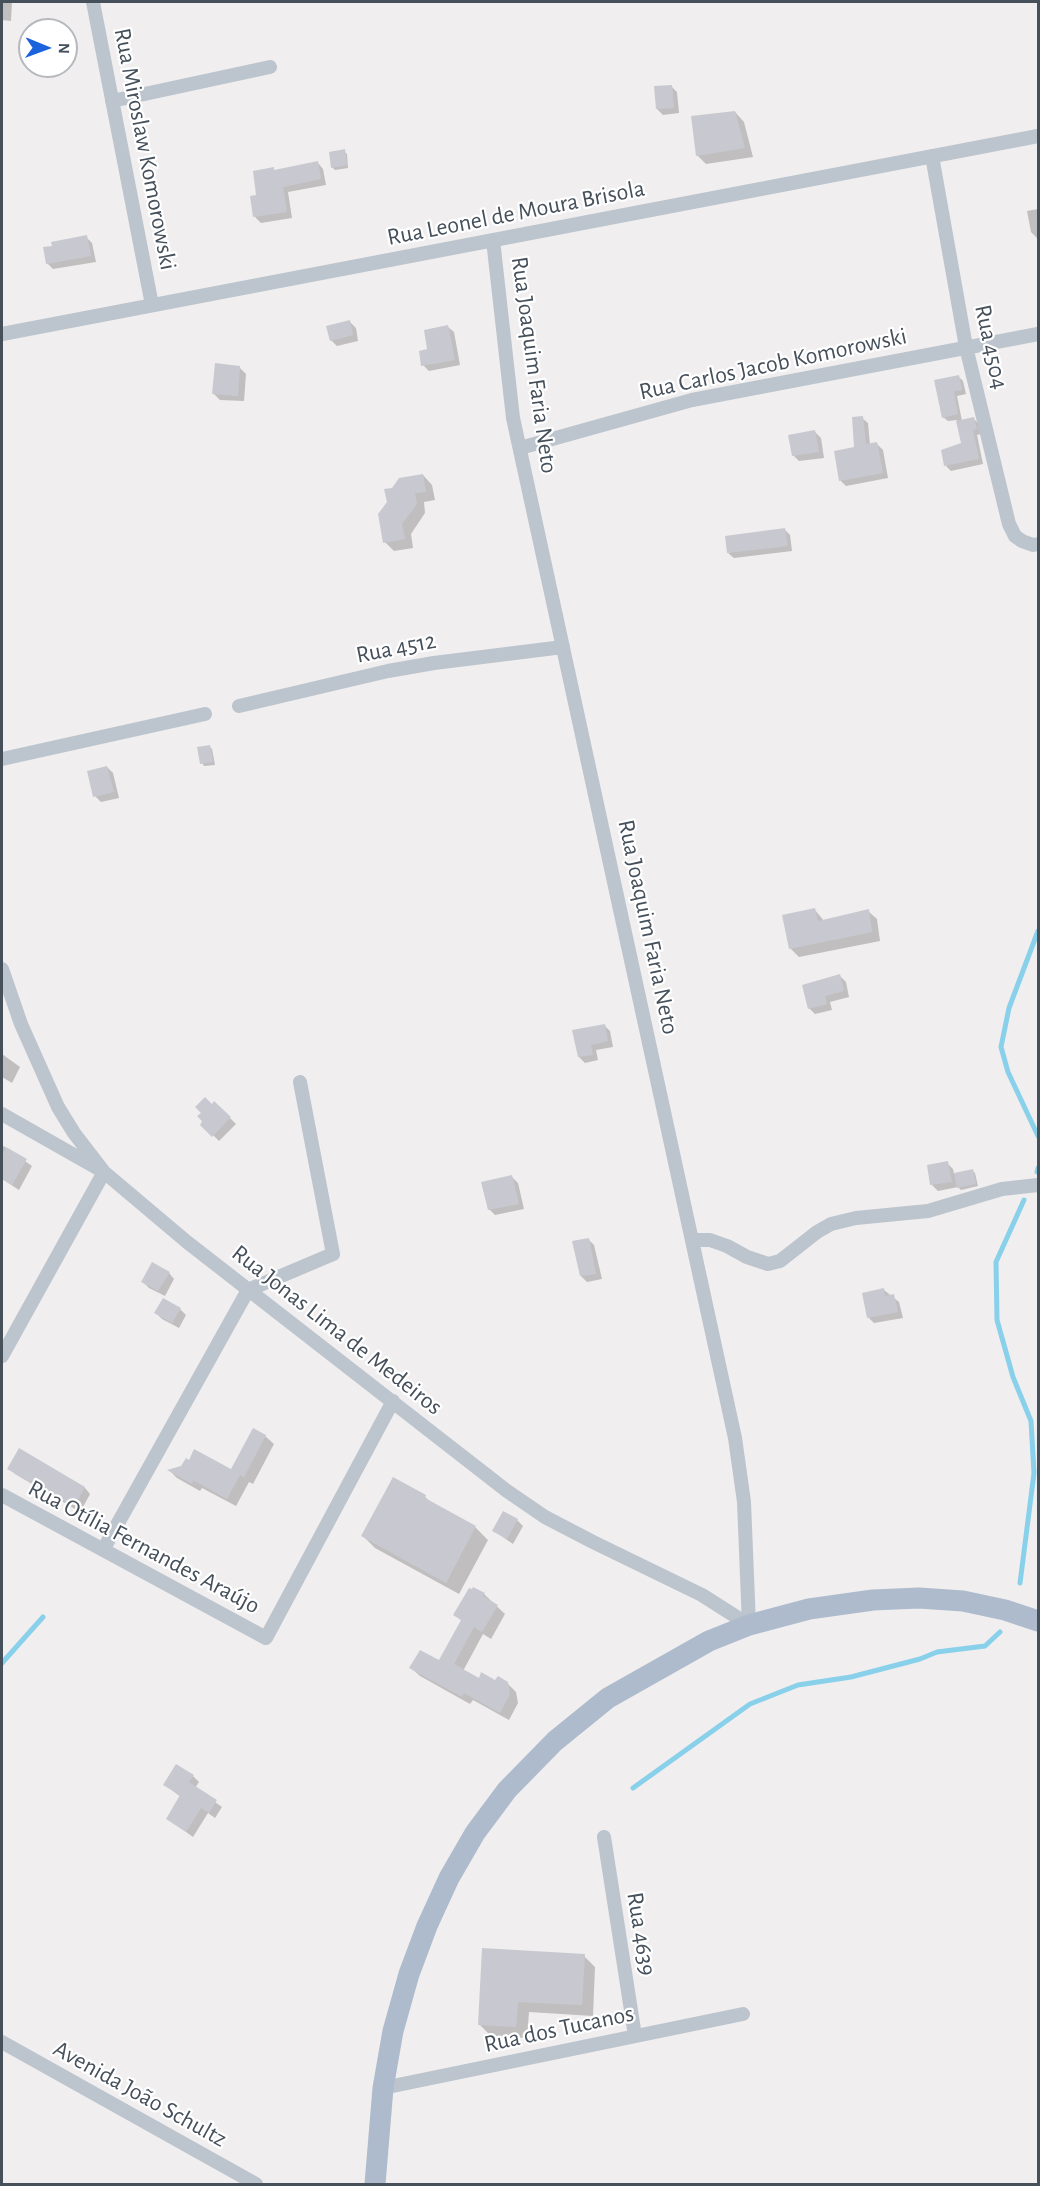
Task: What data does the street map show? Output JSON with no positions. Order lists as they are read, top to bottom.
{
  "streets": {
    "street": [
      "Rua Miroslaw Komorowski",
      "Rua Leonel de Moura Brisola",
      "Rua 4504",
      "Rua Carlos Jacob Komorowski",
      "Rua Joaquim Faria Neto",
      "Rua 4512",
      "Rua Jonas Lima de Medeiros",
      "Rua Otília Fernandes Araújo",
      "Rua 4639",
      "Rua dos Tucanos",
      "Avenida João Schultz"
    ]
  },
  "crossings": [
    ["Rua Miroslaw Komorowski", "Rua Leonel de Moura Brisola"],
    ["Rua Leonel de Moura Brisola", "Rua 4504"],
    ["Rua Leonel de Moura Brisola", "Rua Joaquim Faria Neto"],
    ["Rua 4504", "Rua Carlos Jacob Komorowski"],
    ["Rua Carlos Jacob Komorowski", "Rua Joaquim Faria Neto"],
    ["Rua Joaquim Faria Neto", "Rua 4512"],
    ["Rua Joaquim Faria Neto", "Rua Jonas Lima de Medeiros"],
    ["Rua Jonas Lima de Medeiros", "Rua Otília Fernandes Araújo"],
    ["Rua 4639", "Rua dos Tucanos"]
  ],
  "north": "right"
}
